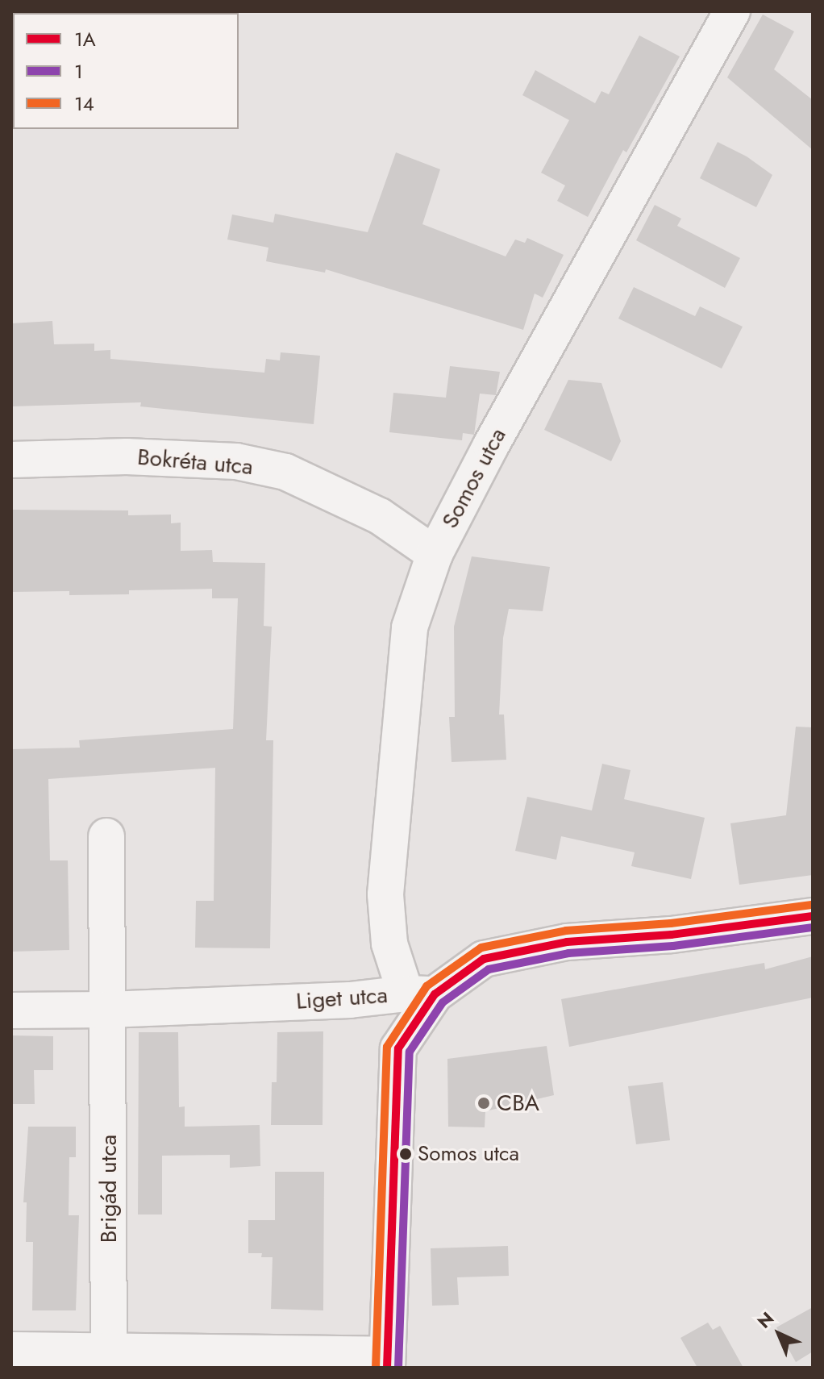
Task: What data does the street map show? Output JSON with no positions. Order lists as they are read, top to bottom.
{
  "streets": {
    "street": [
      "Bokréta utca",
      "Somos utca",
      "Liget utca",
      "Brigád utca"
    ]
  },
  "crossings": [
    ["Bokréta utca", "Somos utca"],
    ["Somos utca", "Liget utca"],
    ["Liget utca", "Brigád utca"]
  ],
  "places": ["CBA", "Somos utca"],
  "lines": ["transit line 14", "transit line 1A", "transit line 1"],
  "legend": ["1A", "1", "14"],
  "north": "top left"
}
